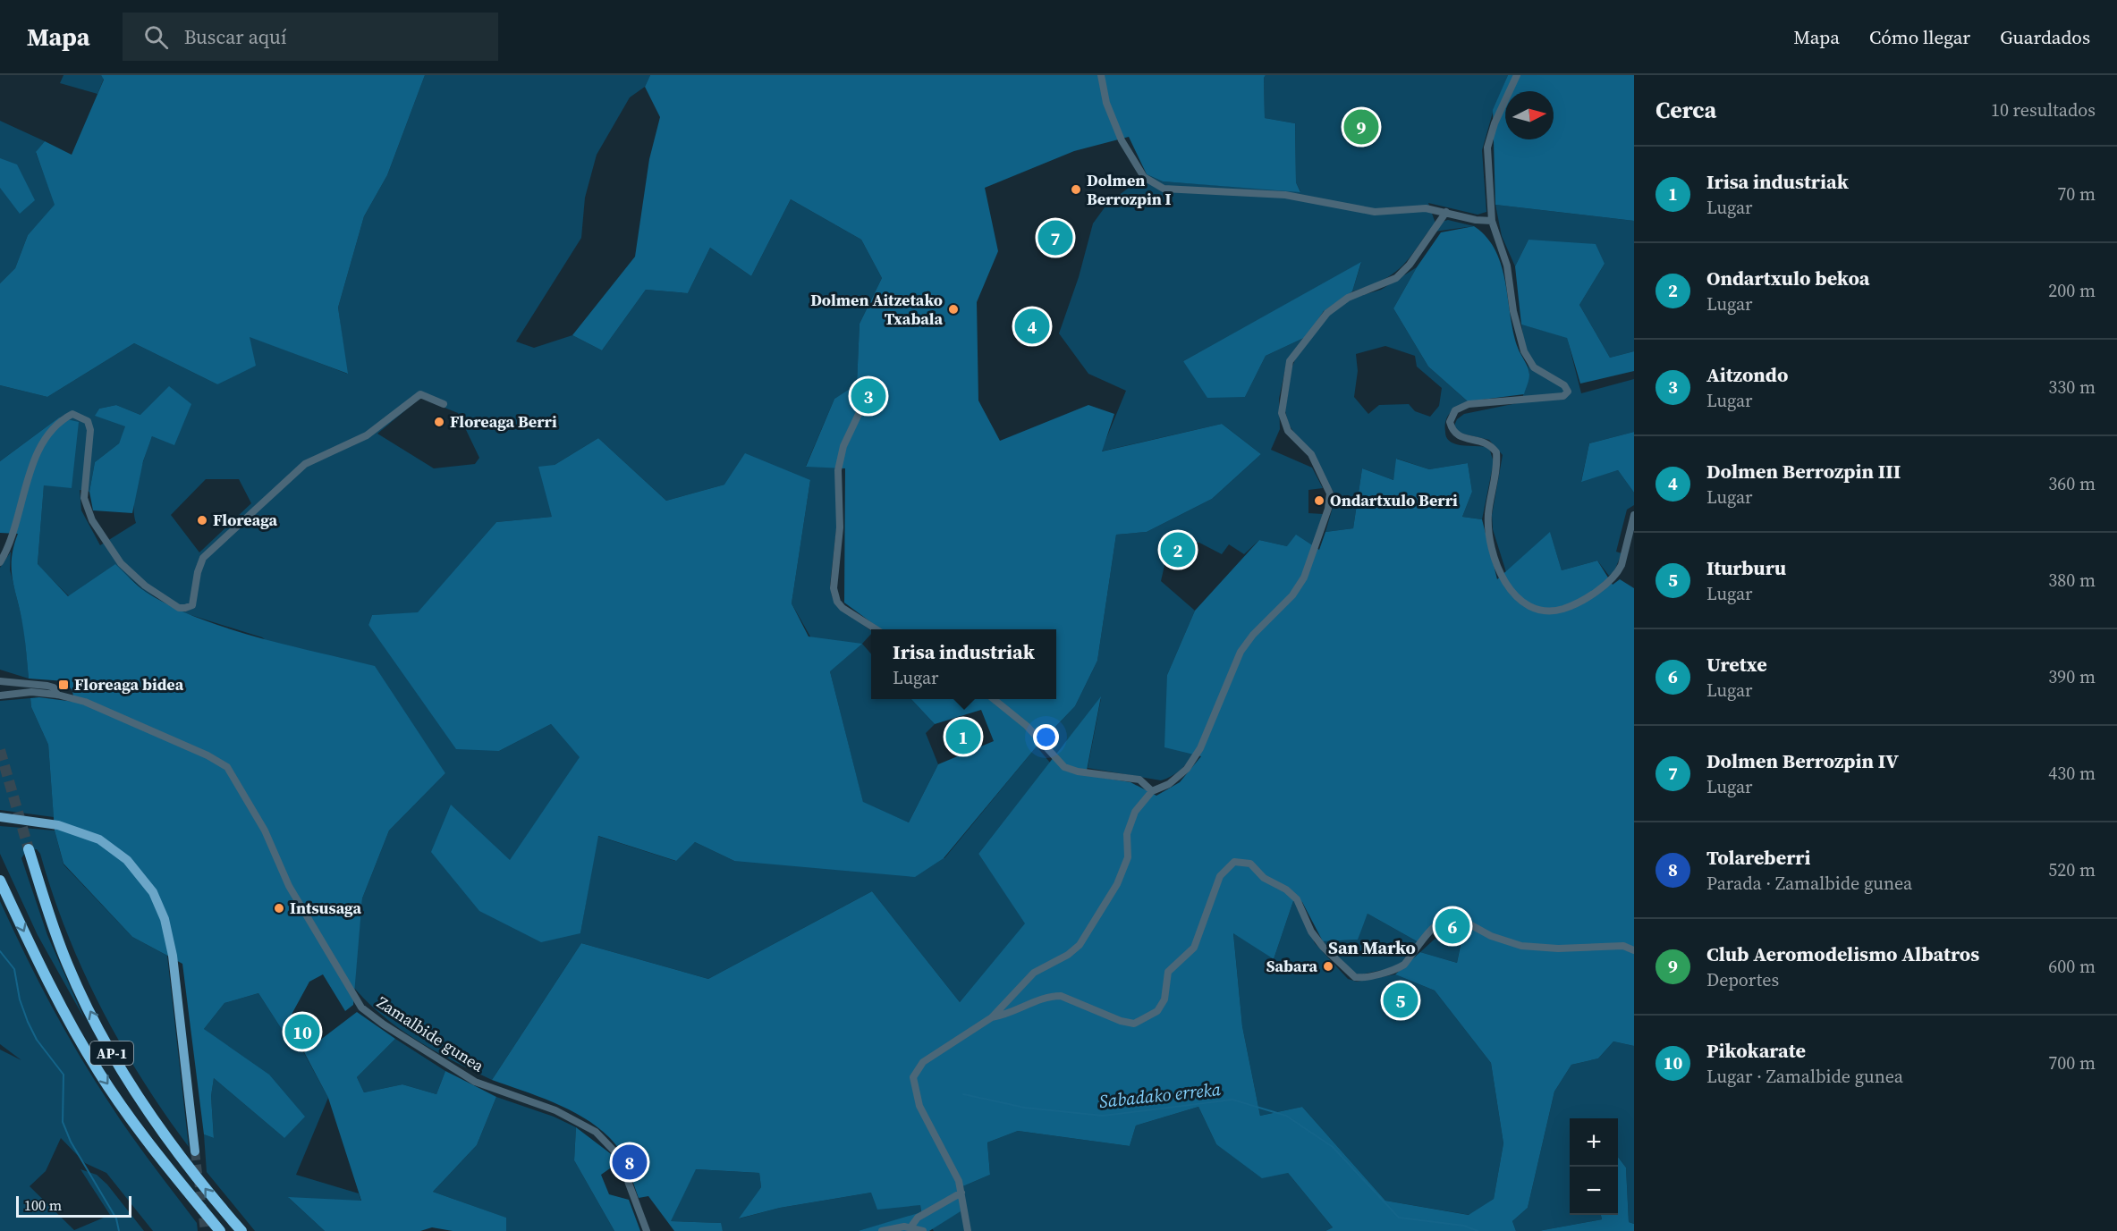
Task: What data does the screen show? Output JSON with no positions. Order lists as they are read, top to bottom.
{
  "streets": {
    "highway": ["AP-1"],
    "street": ["Zamalbide gunea"]
  },
  "districts": ["San Marko"],
  "water": ["Sabadako erreka"],
  "places": {
    "other": [
      "Dolmen Berrozpin I",
      "Dolmen Aitzetako Txabala",
      "Floreaga Berri",
      "Ondartxulo Berri",
      "Floreaga",
      "Intsusaga",
      "Sabara"
    ],
    "transit": ["Floreaga bidea"]
  },
  "scale_bar": "100 m",
  "north": "right",
  "page": {
    "header": "Mapa",
    "search": "Buscar aquí",
    "nav": ["Mapa", "Cómo llegar", "Guardados"],
    "heading": ["Cerca", "10 resultados"],
    "pins": [
      "9",
      "7",
      "4",
      "3",
      "2",
      "1",
      "6",
      "5",
      "10",
      "8"
    ],
    "list": [
      {
        "mark": "1",
        "name": "Irisa industriak",
        "note": "Lugar",
        "value": "70 m"
      },
      {
        "mark": "2",
        "name": "Ondartxulo bekoa",
        "note": "Lugar",
        "value": "200 m"
      },
      {
        "mark": "3",
        "name": "Aitzondo",
        "note": "Lugar",
        "value": "330 m"
      },
      {
        "mark": "4",
        "name": "Dolmen Berrozpin III",
        "note": "Lugar",
        "value": "360 m"
      },
      {
        "mark": "5",
        "name": "Iturburu",
        "note": "Lugar",
        "value": "380 m"
      },
      {
        "mark": "6",
        "name": "Uretxe",
        "note": "Lugar",
        "value": "390 m"
      },
      {
        "mark": "7",
        "name": "Dolmen Berrozpin IV",
        "note": "Lugar",
        "value": "430 m"
      },
      {
        "mark": "8",
        "name": "Tolareberri",
        "note": "Parada · Zamalbide gunea",
        "value": "520 m"
      },
      {
        "mark": "9",
        "name": "Club Aeromodelismo Albatros",
        "note": "Deportes",
        "value": "600 m"
      },
      {
        "mark": "10",
        "name": "Pikokarate",
        "note": "Lugar · Zamalbide gunea",
        "value": "700 m"
      }
    ],
    "popup": ["Irisa industriak", "Lugar"],
    "map_buttons": ["+", "−"],
    "scale": "100 m"
  }
}
